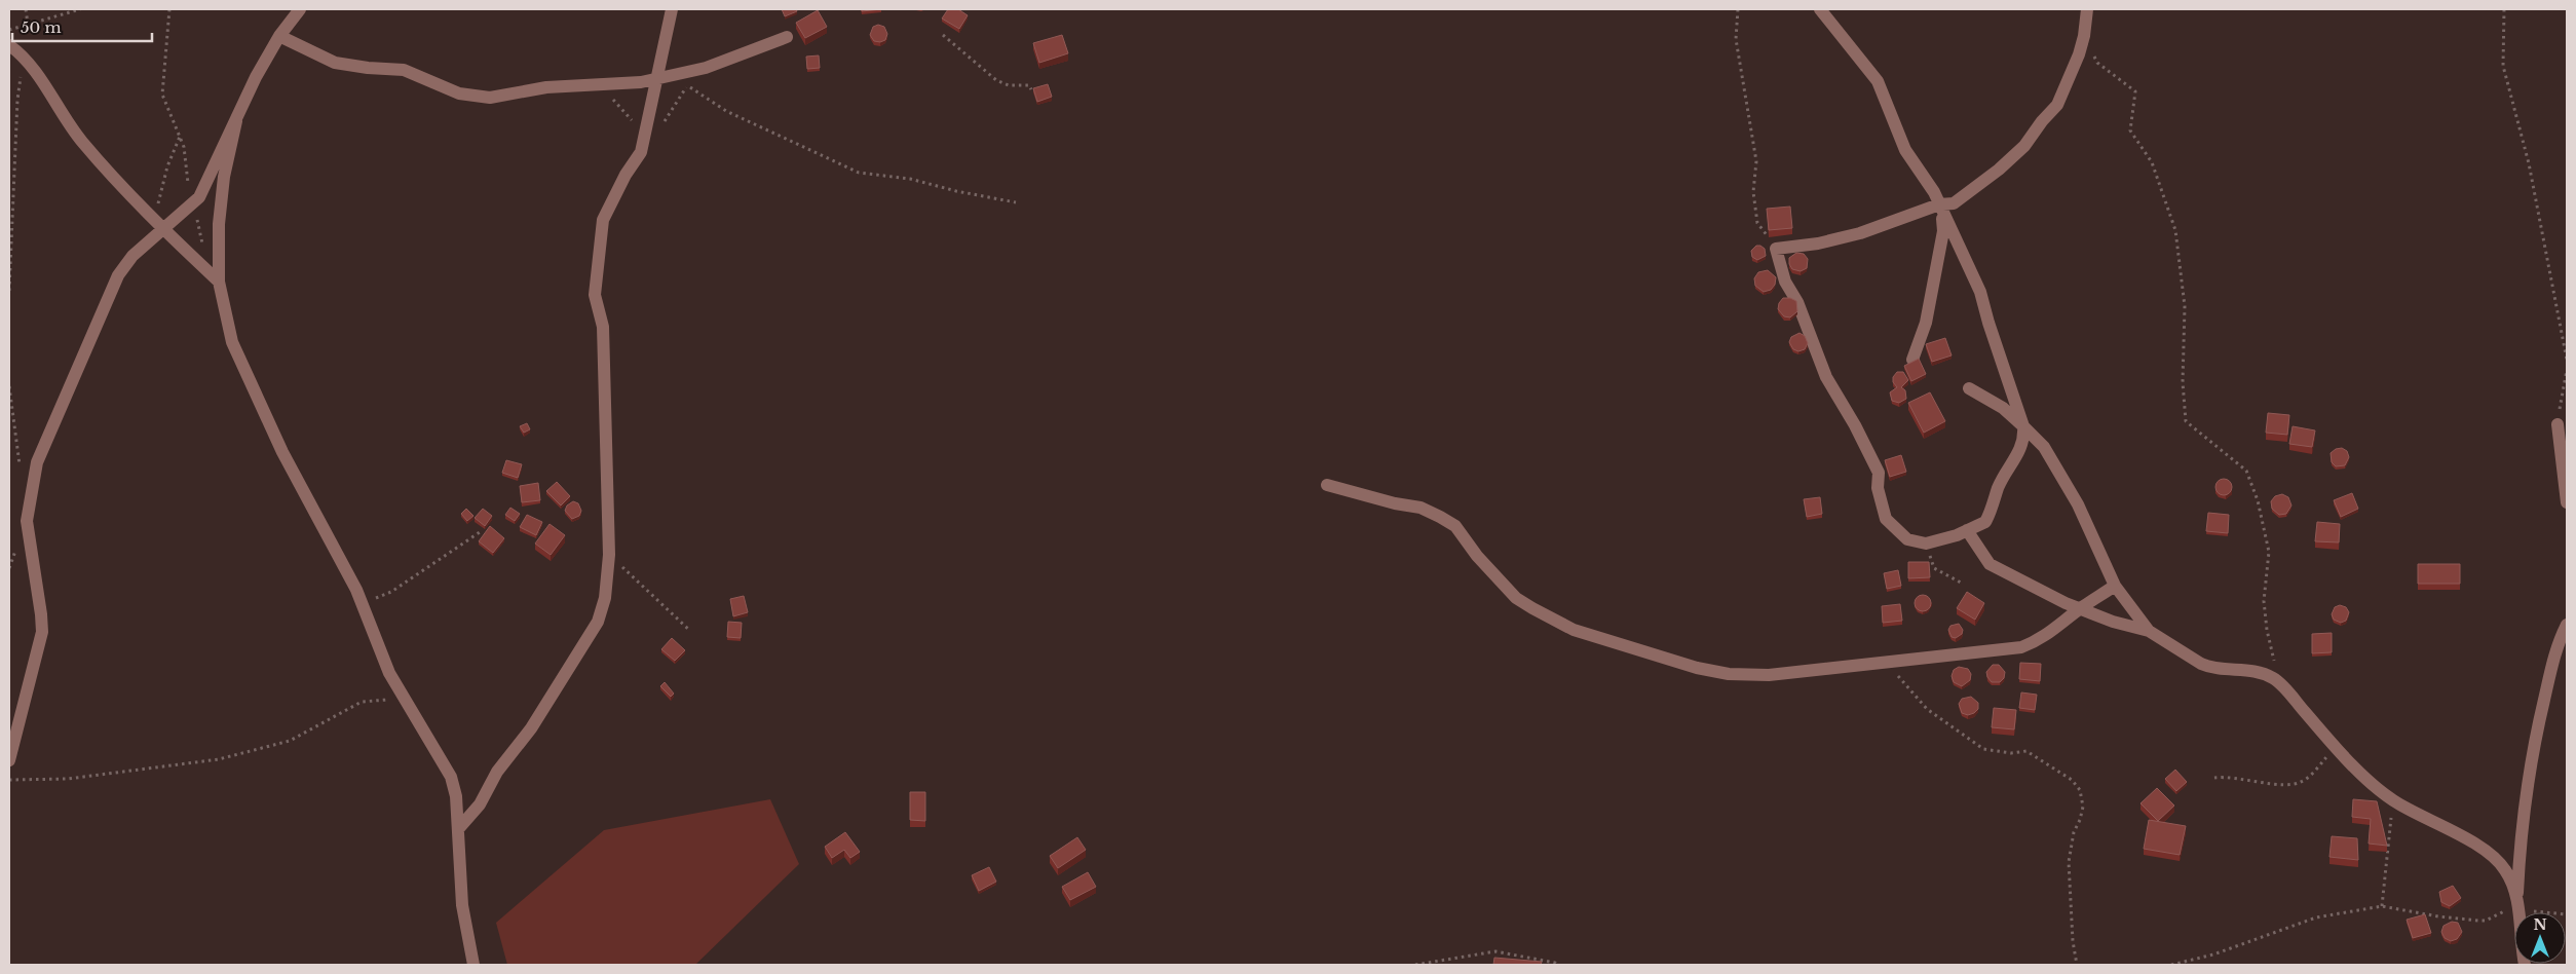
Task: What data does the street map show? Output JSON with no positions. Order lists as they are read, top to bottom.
{
  "scale_bar": "50 m",
  "north": "top"
}
